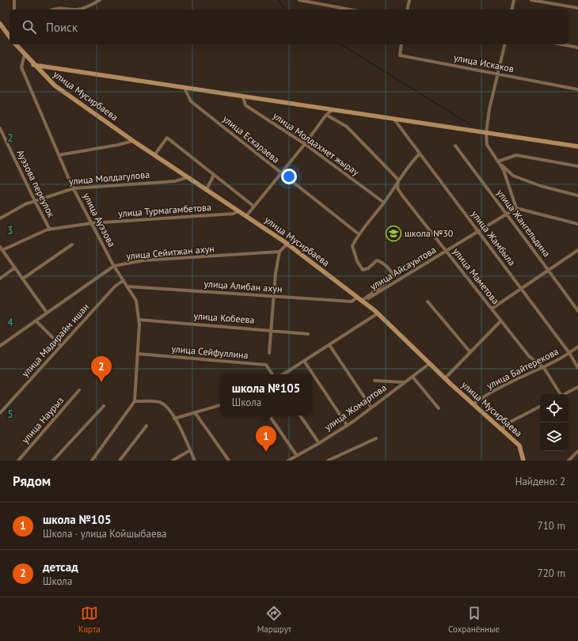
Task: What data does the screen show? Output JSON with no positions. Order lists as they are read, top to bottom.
{
  "streets": {
    "street": [
      "улица Искаков",
      "улица Мусирбаева",
      "улица Ескараева",
      "улица Молдахмет жырау",
      "улица Молдагулова",
      "Ауэзова переулок",
      "улица Турмагамбетова",
      "улица Ауэзова",
      "улица Жангельдина",
      "улица Жамбыла",
      "улица Сейитжан ахун",
      "улица Айсауытова",
      "улица Маметова",
      "улица Алибан ахун",
      "улица Кобеева",
      "улица Мадирайм ишан",
      "улица Сейфуллина",
      "улица Байтерекова",
      "улица Жомартова",
      "улица Наурыз"
    ]
  },
  "crossings": [
    ["улица Мусирбаева", "улица Молдагулова"],
    ["улица Мусирбаева", "улица Турмагамбетова"],
    ["улица Мусирбаева", "улица Ауэзова"],
    ["улица Мусирбаева", "улица Айсауытова"],
    ["улица Мусирбаева", "улица Алибан ахун"],
    ["улица Мусирбаева", "улица Байтерекова"],
    ["улица Мусирбаева", "улица Жомартова"],
    ["улица Молдагулова", "Ауэзова переулок"],
    ["улица Молдагулова", "улица Ауэзова"],
    ["Ауэзова переулок", "улица Турмагамбетова"],
    ["улица Турмагамбетова", "улица Ауэзова"],
    ["улица Ауэзова", "улица Сейитжан ахун"],
    ["улица Ауэзова", "улица Алибан ахун"],
    ["улица Ауэзова", "улица Кобеева"],
    ["улица Ауэзова", "улица Мадирайм ишан"],
    ["улица Ауэзова", "улица Сейфуллина"],
    ["улица Жангельдина", "улица Айсауытова"],
    ["улица Жамбыла", "улица Айсауытова"],
    ["улица Жамбыла", "улица Байтерекова"],
    ["улица Айсауытова", "улица Маметова"],
    ["улица Маметова", "улица Байтерекова"]
  ],
  "places": {
    "school or university": ["школа №30"]
  },
  "page": {
    "search": "Поиск",
    "pins": ["2", "1"],
    "popup": ["школа №105", "Школа"],
    "heading": ["Рядом", "Найдено: 2"],
    "list": [
      {
        "mark": "1",
        "name": "школа №105",
        "note": "Школа · улица Койшыбаева",
        "value": "710 m"
      },
      {
        "mark": "2",
        "name": "детсад",
        "note": "Школа",
        "value": "720 m"
      }
    ],
    "nav": ["Карта", "Маршрут", "Сохранённые"]
  },
  "grid": {
    "rows": [
      "2",
      "3",
      "4",
      "5"
    ]
  }
}
